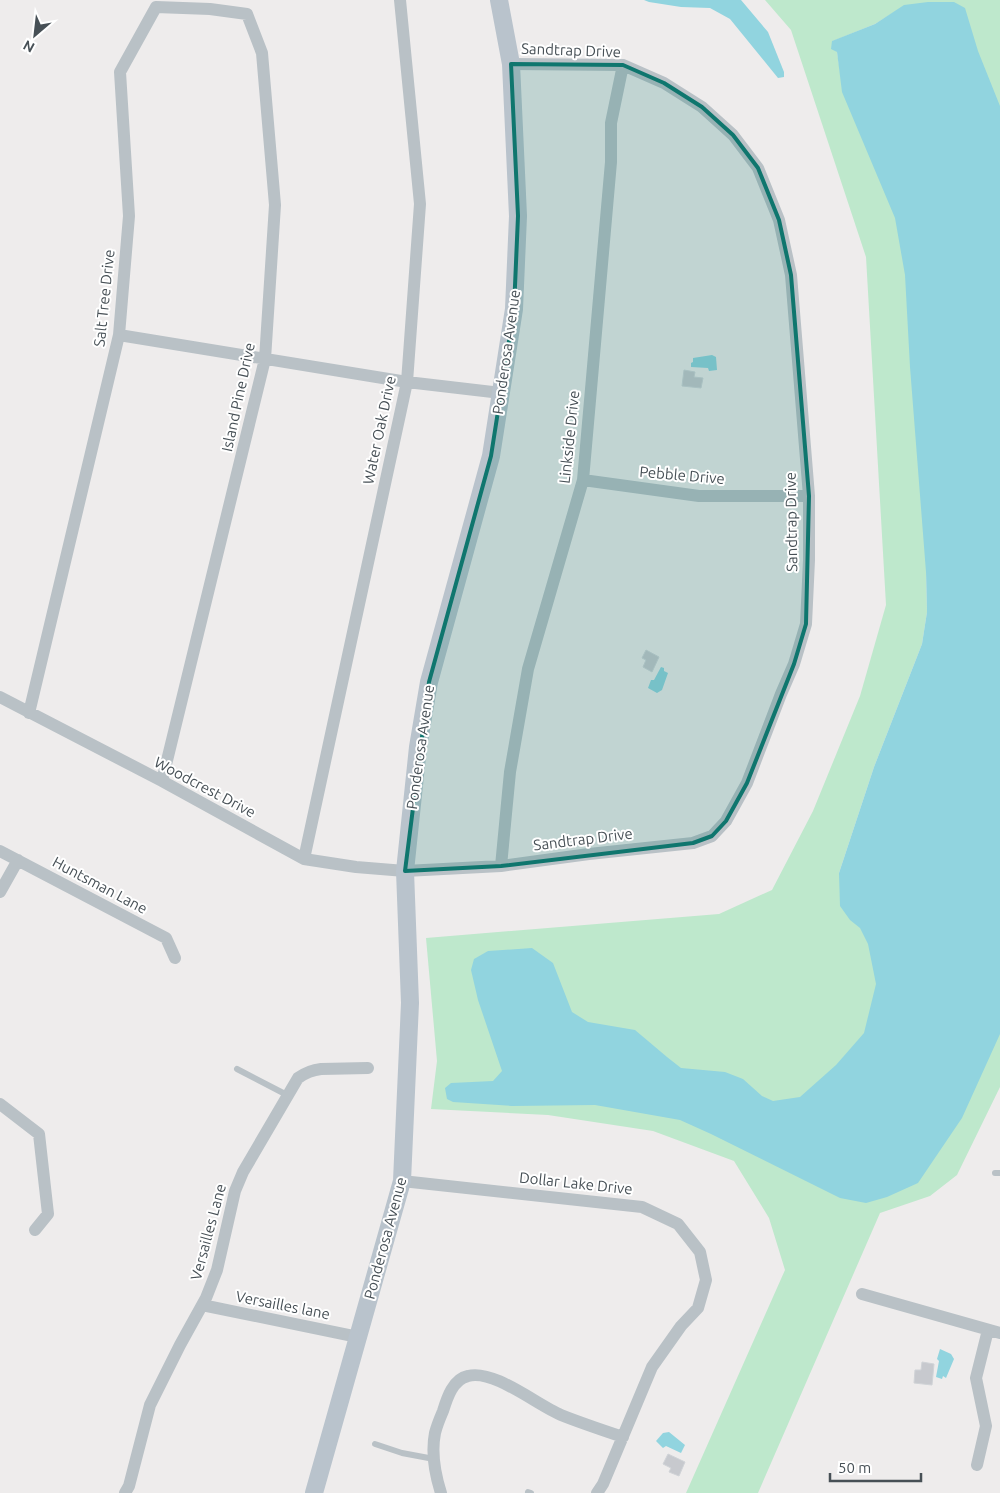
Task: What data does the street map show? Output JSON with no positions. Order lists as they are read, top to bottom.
{
  "streets": {
    "street": [
      "Sandtrap Drive",
      "Salt Tree Drive",
      "Ponderosa Avenue",
      "Island Pine Drive",
      "Water Oak Drive",
      "Linkside Drive",
      "Pebble Drive",
      "Woodcrest Drive",
      "Huntsman Lane",
      "Dollar Lake Drive",
      "Versailles Lane",
      "Versailles lane"
    ]
  },
  "crossings": [
    ["Sandtrap Drive", "Ponderosa Avenue"],
    ["Sandtrap Drive", "Linkside Drive"],
    ["Sandtrap Drive", "Pebble Drive"],
    ["Sandtrap Drive", "Woodcrest Drive"],
    ["Salt Tree Drive", "Island Pine Drive"],
    ["Salt Tree Drive", "Woodcrest Drive"],
    ["Ponderosa Avenue", "Woodcrest Drive"],
    ["Ponderosa Avenue", "Dollar Lake Drive"],
    ["Ponderosa Avenue", "Versailles lane"],
    ["Island Pine Drive", "Woodcrest Drive"],
    ["Water Oak Drive", "Woodcrest Drive"],
    ["Linkside Drive", "Pebble Drive"],
    ["Versailles Lane", "Versailles lane"]
  ],
  "scale_bar": "50 m",
  "north": "bottom left"
}
